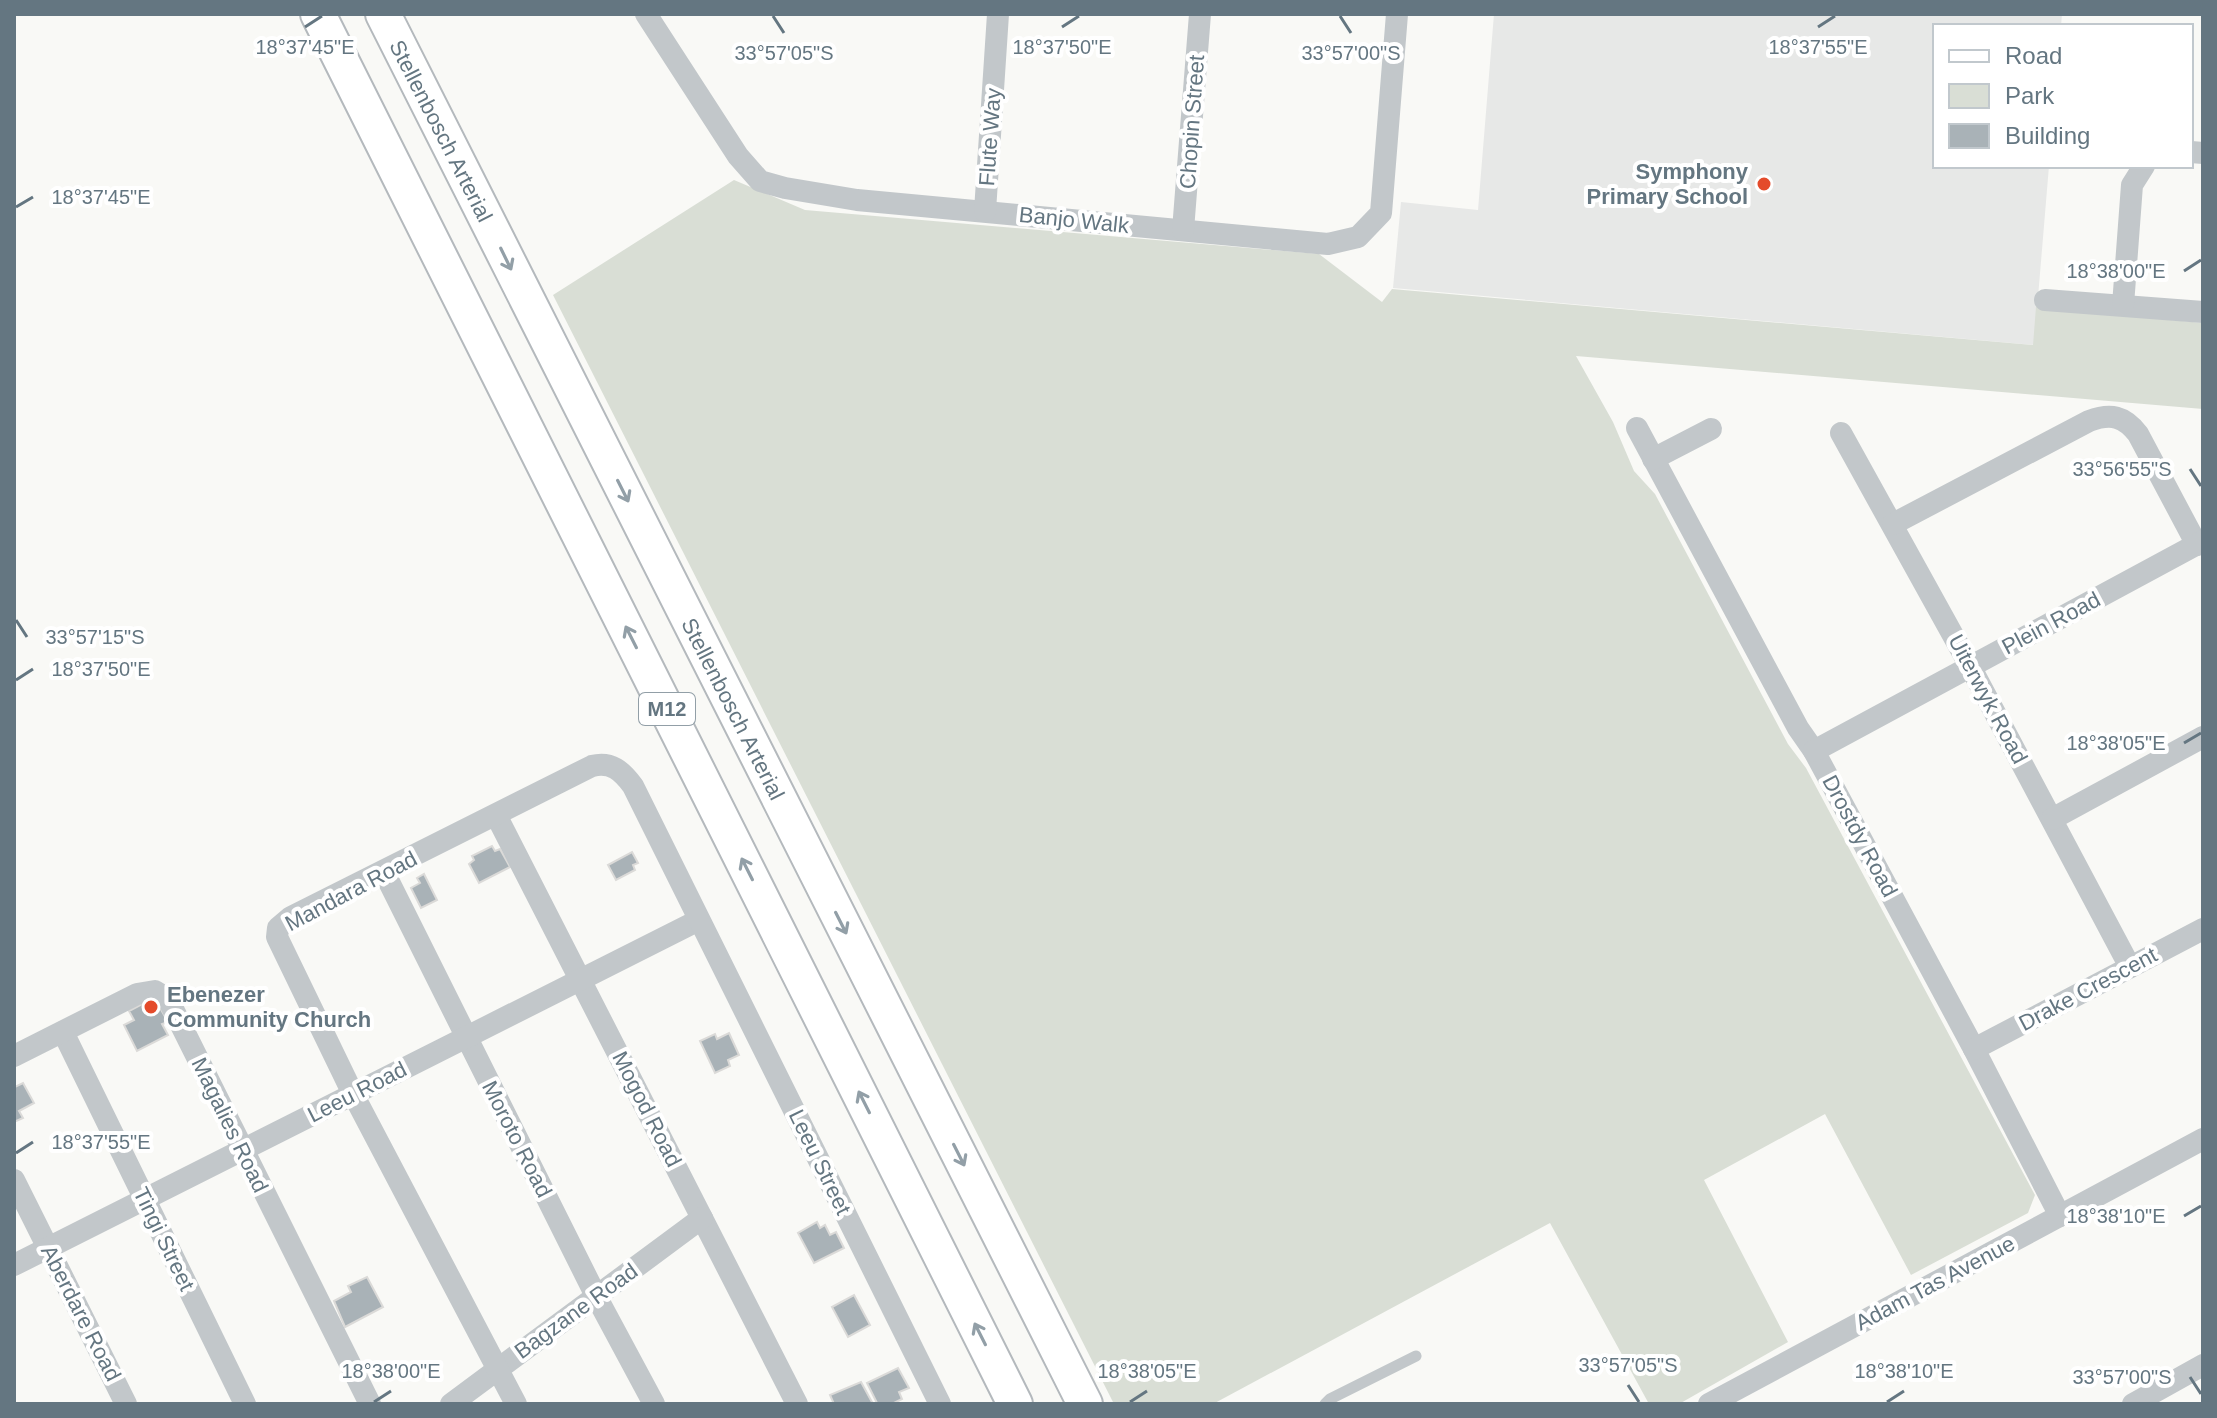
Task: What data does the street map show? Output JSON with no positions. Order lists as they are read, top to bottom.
{
  "streets": {
    "main road": ["Stellenbosch Arterial", "M12"],
    "street": [
      "Chopin Street",
      "Flute Way",
      "Banjo Walk",
      "Plein Road",
      "Uiterwyk Road",
      "Drostdy Road",
      "Mandara Road",
      "Drake Crescent",
      "Leeu Road",
      "Mogod Road",
      "Magalies Road",
      "Moroto Road",
      "Leeu Street",
      "Tingi Street",
      "Adam Tas Avenue",
      "Bagzane Road",
      "Aberdare Road"
    ]
  },
  "crossings": [
    ["Chopin Street", "Banjo Walk"],
    ["Flute Way", "Banjo Walk"],
    ["Plein Road", "Uiterwyk Road"],
    ["Plein Road", "Drostdy Road"],
    ["Uiterwyk Road", "Drake Crescent"],
    ["Drostdy Road", "Drake Crescent"],
    ["Drostdy Road", "Adam Tas Avenue"],
    ["Mandara Road", "Leeu Road"],
    ["Mandara Road", "Mogod Road"],
    ["Mandara Road", "Moroto Road"],
    ["Mandara Road", "Leeu Street"],
    ["Mandara Road", "Bagzane Road"],
    ["Leeu Road", "Mogod Road"],
    ["Leeu Road", "Magalies Road"],
    ["Leeu Road", "Moroto Road"],
    ["Leeu Road", "Leeu Street"],
    ["Leeu Road", "Tingi Street"],
    ["Leeu Road", "Aberdare Road"],
    ["Mogod Road", "Bagzane Road"],
    ["Magalies Road", "Tingi Street"],
    ["Moroto Road", "Bagzane Road"]
  ],
  "places": ["Symphony Primary School", "Ebenezer Community Church"],
  "legend": ["Road", "Park", "Building"],
  "coordinates": [
    "18°37'45\"E",
    "18°37'50\"E",
    "18°37'55\"E",
    "33°57'05\"S",
    "33°57'00\"S",
    "18°38'00\"E",
    "33°56'55\"S",
    "33°57'15\"S",
    "18°38'05\"E",
    "18°38'10\"E"
  ]
}
